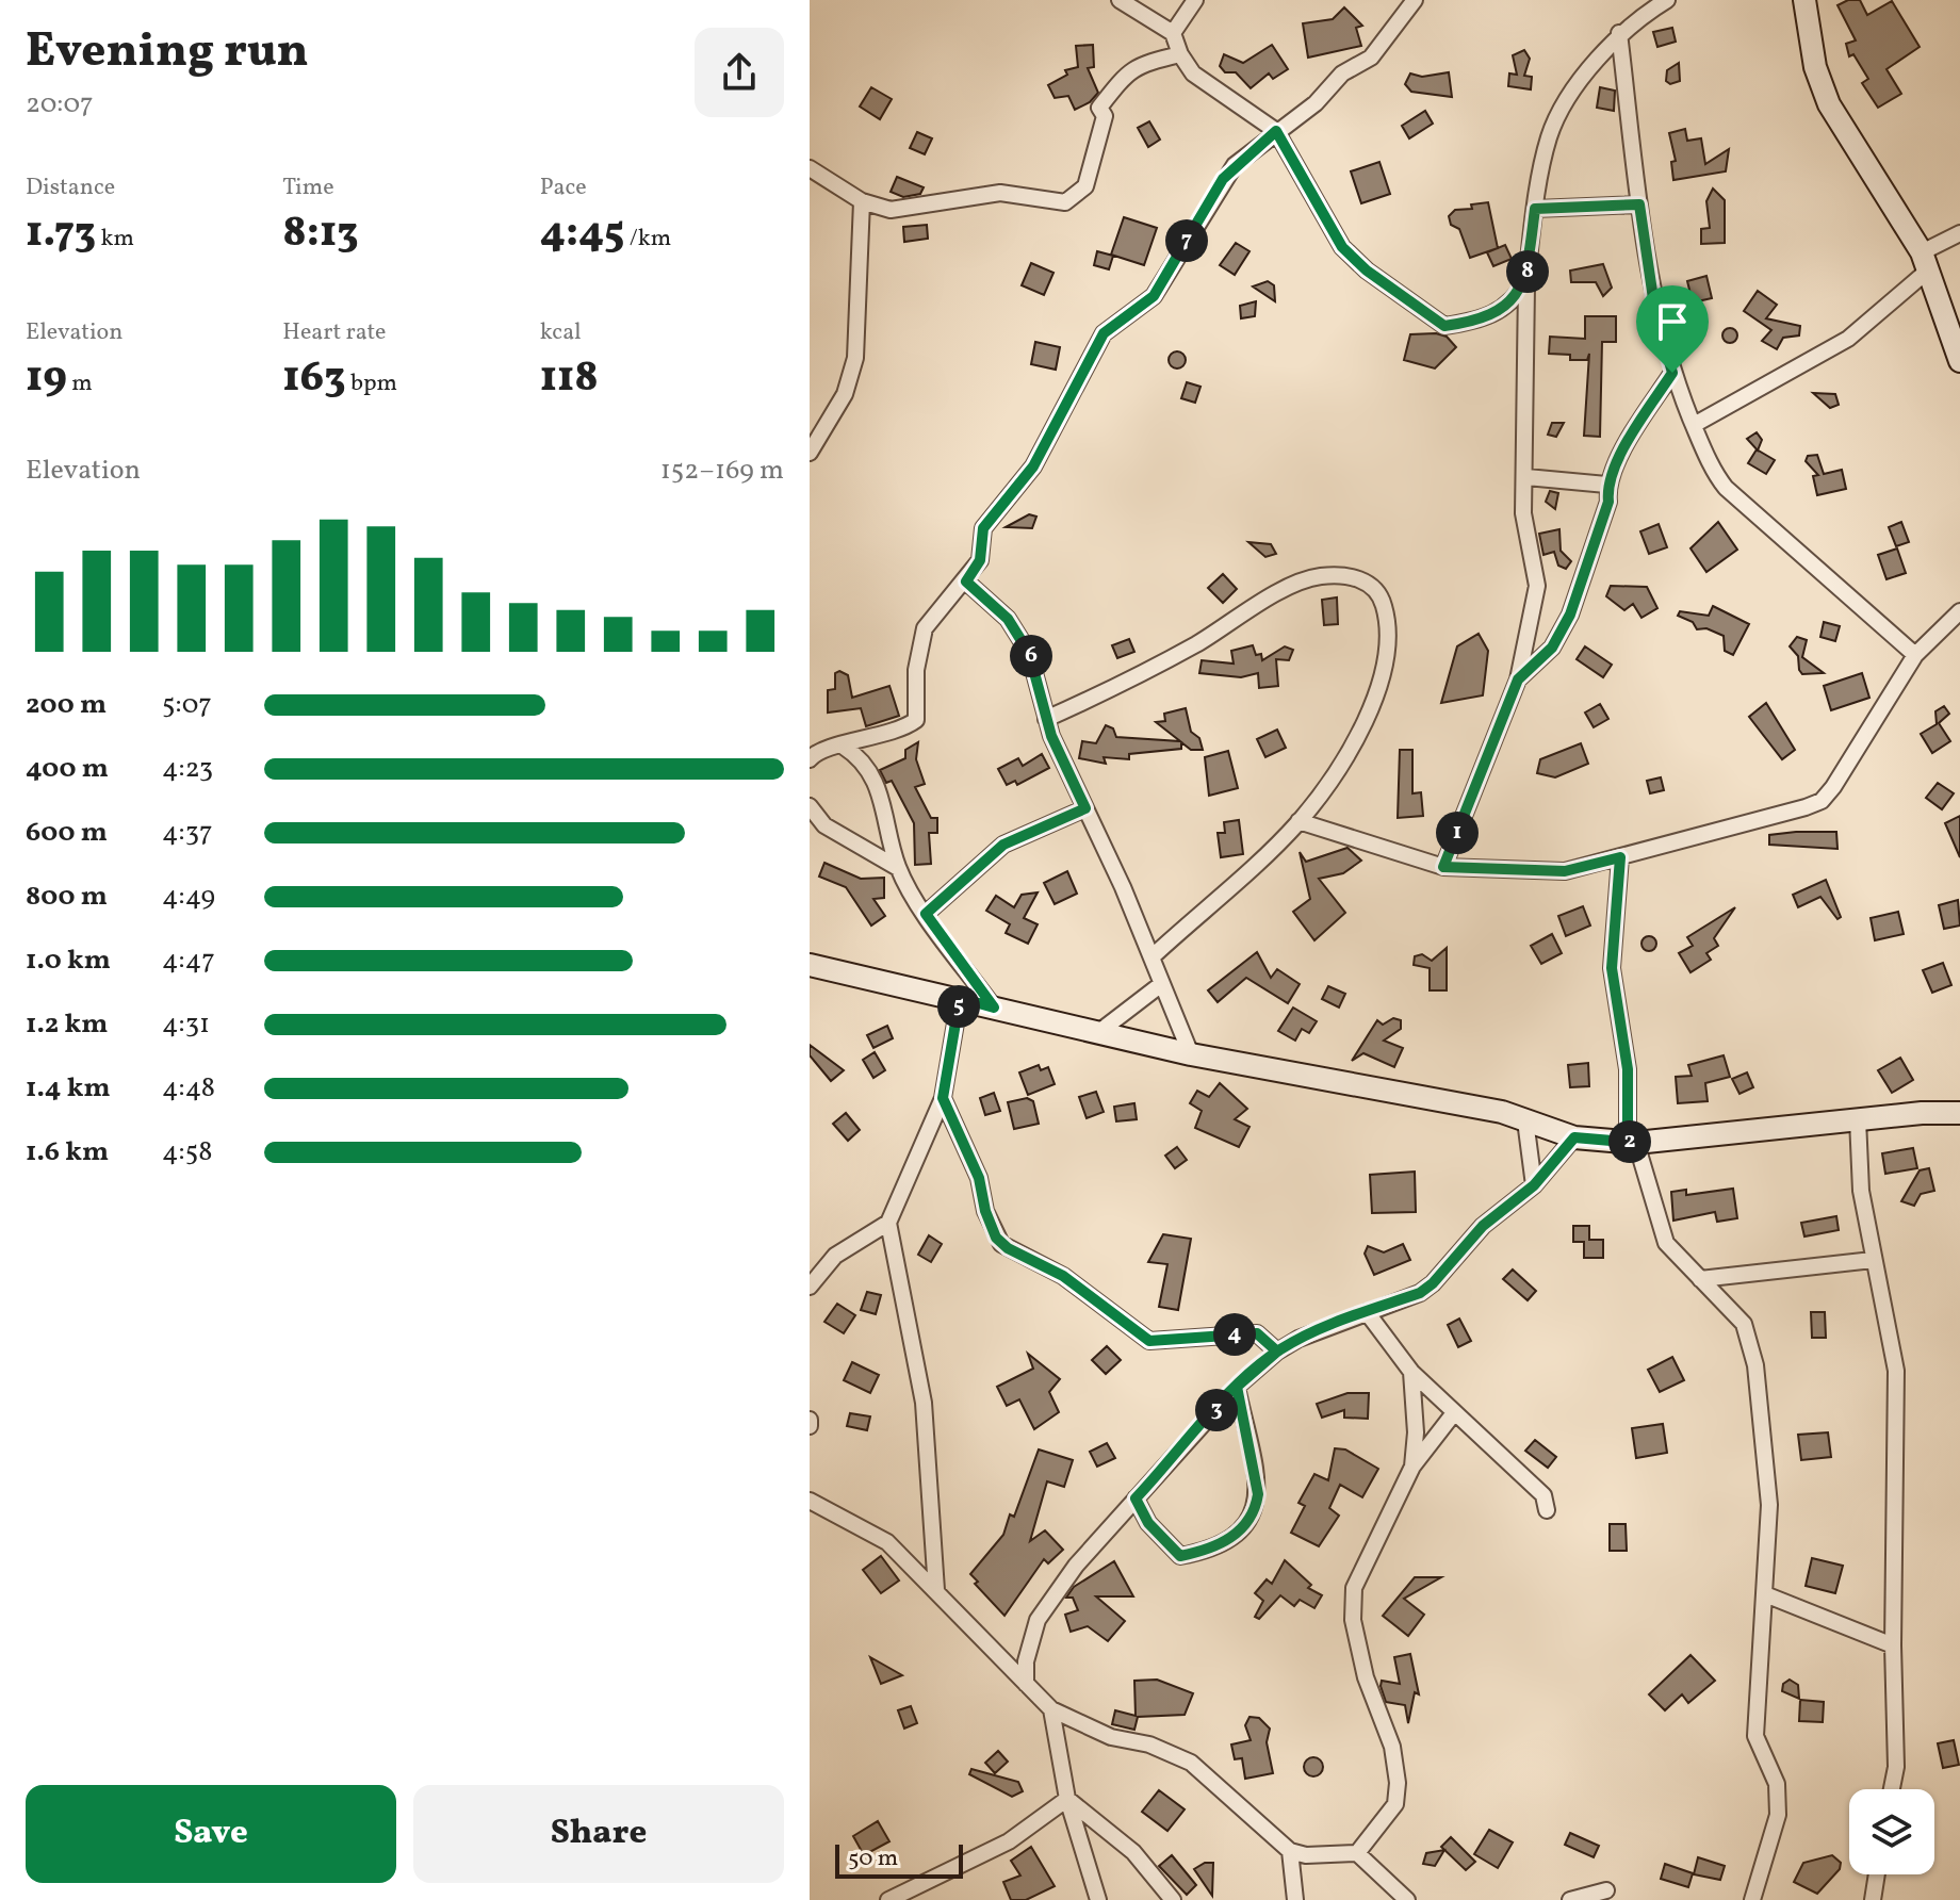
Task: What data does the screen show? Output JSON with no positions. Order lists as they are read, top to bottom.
{
  "scale_bar": "50 m",
  "page": {
    "heading": ["Evening run", "20:07"],
    "stats": [
      ["Distance", "1.73 km"],
      ["Time", "8:13"],
      ["Pace", "4:45 /km"],
      ["Elevation", "19 m"],
      ["Heart rate", "163 bpm"],
      ["kcal", "118"]
    ],
    "pins": [
      "7",
      "8",
      "6",
      "1",
      "5",
      "2",
      "4",
      "3"
    ],
    "chart": ["Elevation", "152–169 m"],
    "list": [
      {
        "name": "200 m",
        "note": "5:07"
      },
      {
        "name": "400 m",
        "note": "4:23"
      },
      {
        "name": "600 m",
        "note": "4:37"
      },
      {
        "name": "800 m",
        "note": "4:49"
      },
      {
        "name": "1.0 km",
        "note": "4:47"
      },
      {
        "name": "1.2 km",
        "note": "4:31"
      },
      {
        "name": "1.4 km",
        "note": "4:48"
      },
      {
        "name": "1.6 km",
        "note": "4:58"
      }
    ],
    "buttons": ["Save", "Share"],
    "scale": "50 m"
  }
}
